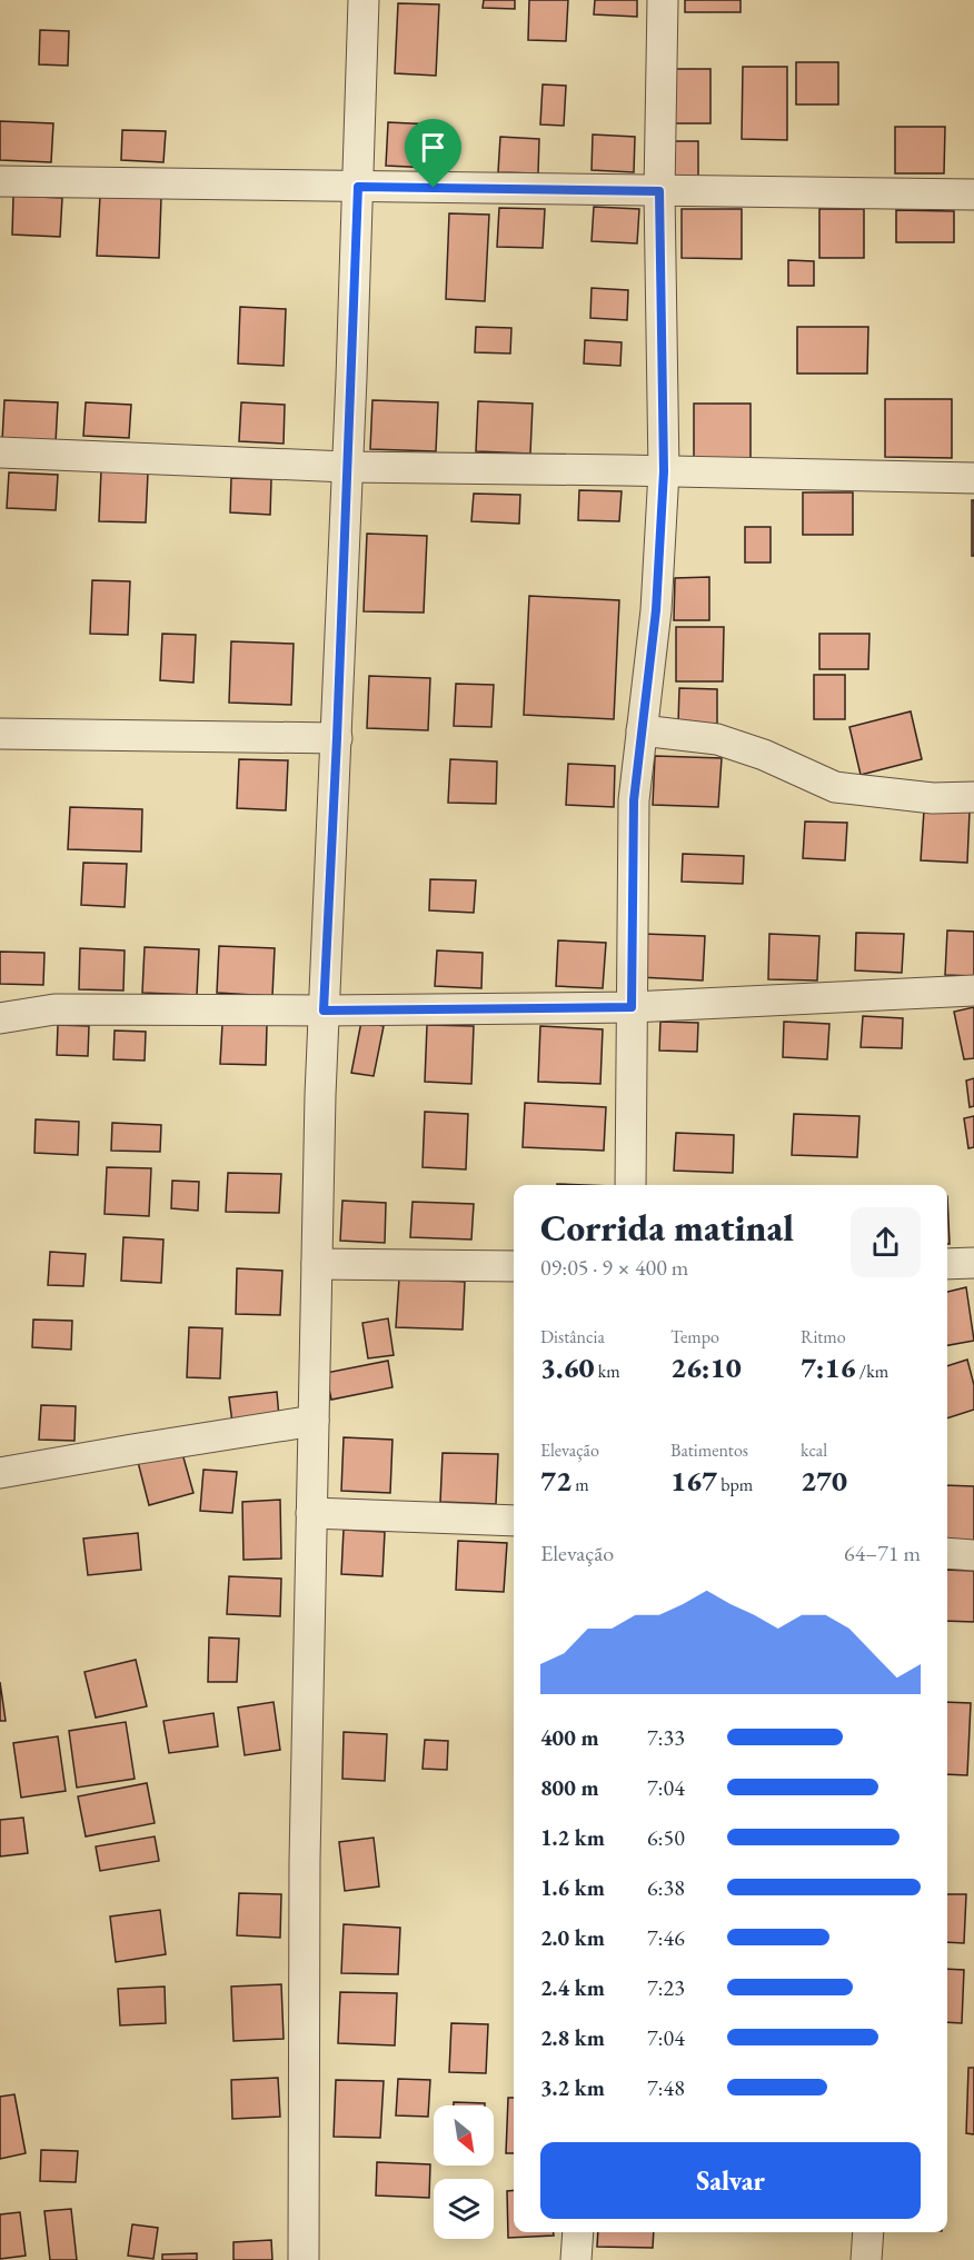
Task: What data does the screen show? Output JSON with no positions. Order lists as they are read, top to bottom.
{
  "north": "bottom right",
  "page": {
    "heading": ["Corrida matinal", "09:05 · 9 × 400 m"],
    "stats": [
      ["Distância", "3.60 km"],
      ["Tempo", "26:10"],
      ["Ritmo", "7:16 /km"],
      ["Elevação", "72 m"],
      ["Batimentos", "167 bpm"],
      ["kcal", "270"]
    ],
    "chart": ["Elevação", "64–71 m"],
    "list": [
      {
        "name": "400 m",
        "note": "7:33"
      },
      {
        "name": "800 m",
        "note": "7:04"
      },
      {
        "name": "1.2 km",
        "note": "6:50"
      },
      {
        "name": "1.6 km",
        "note": "6:38"
      },
      {
        "name": "2.0 km",
        "note": "7:46"
      },
      {
        "name": "2.4 km",
        "note": "7:23"
      },
      {
        "name": "2.8 km",
        "note": "7:04"
      },
      {
        "name": "3.2 km",
        "note": "7:48"
      }
    ],
    "buttons": "Salvar"
  }
}
